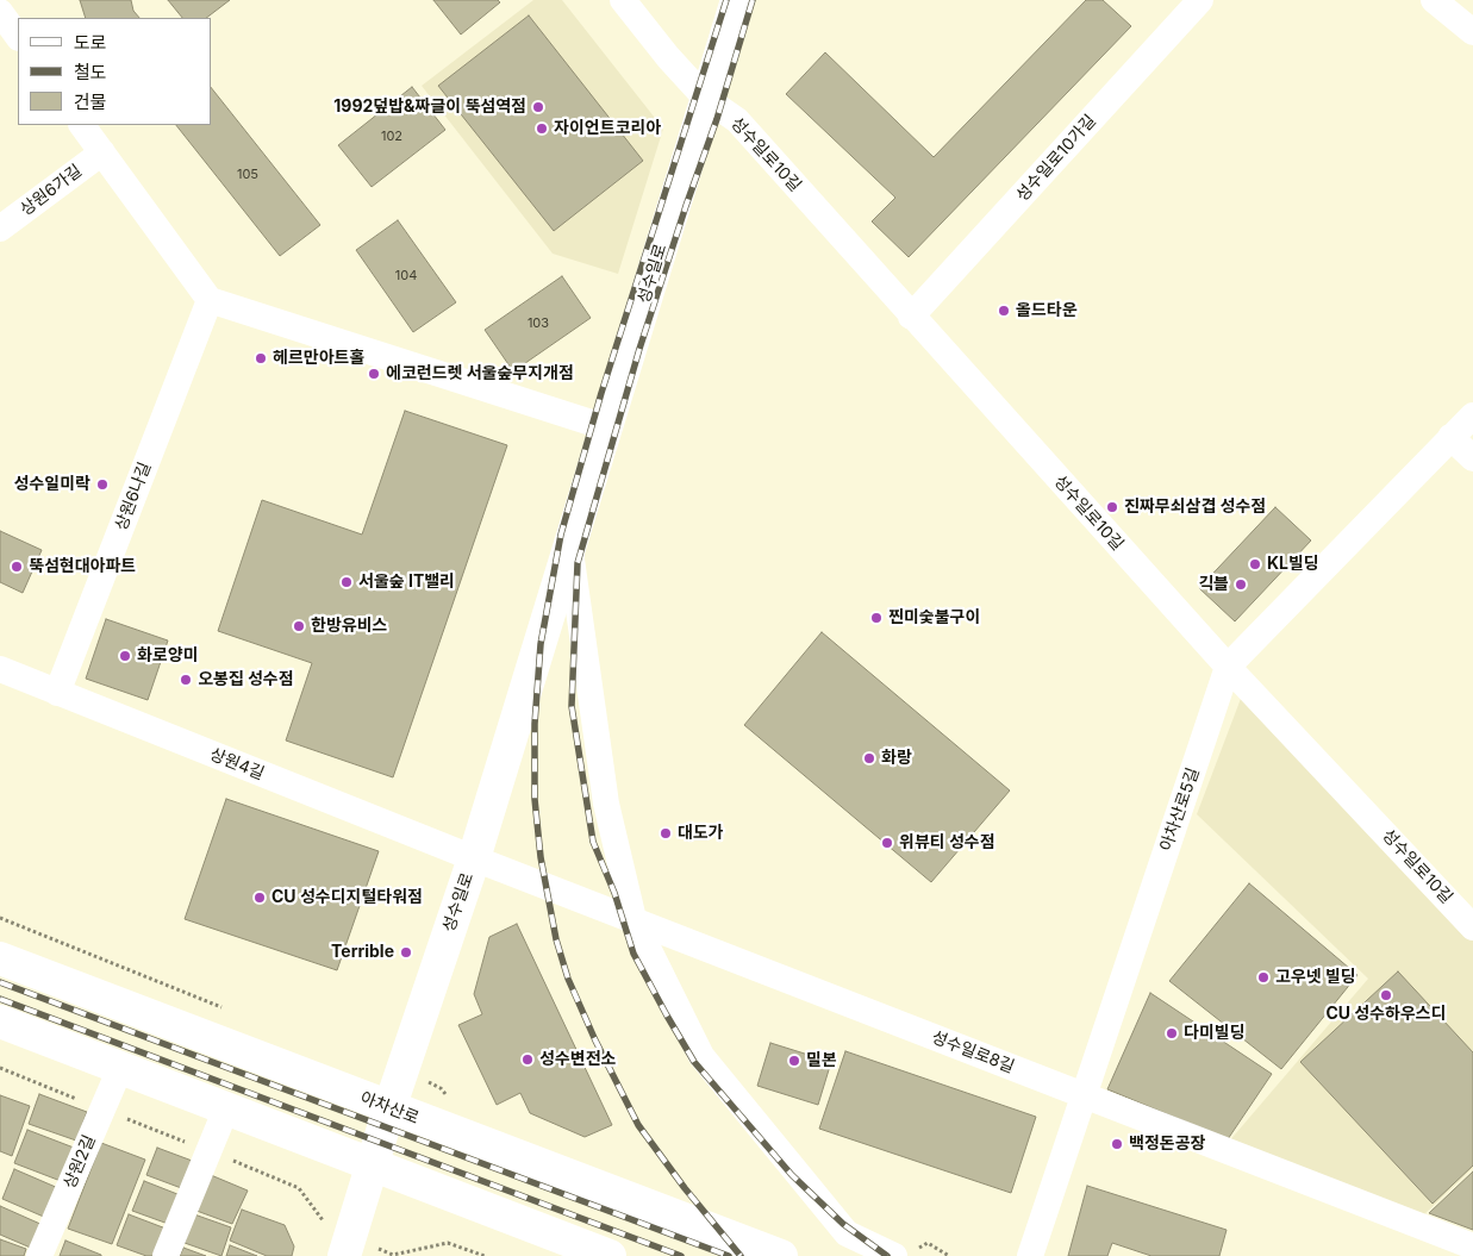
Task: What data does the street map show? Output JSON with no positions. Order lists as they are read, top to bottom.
{
  "streets": {
    "main road": ["성수일로", "아차산로"],
    "street": [
      "성수일로10길",
      "성수일로10가길",
      "상원6가길",
      "상원6나길",
      "상원4길",
      "아차산로5길",
      "성수일로8길",
      "상원2길"
    ]
  },
  "crossings": [
    ["성수일로10길", "성수일로10가길"],
    ["성수일로10길", "성수일로"],
    ["성수일로10길", "아차산로5길"],
    ["성수일로", "상원4길"],
    ["성수일로", "성수일로8길"],
    ["성수일로", "아차산로"],
    ["상원6나길", "상원4길"],
    ["상원4길", "성수일로8길"],
    ["아차산로5길", "성수일로8길"]
  ],
  "places": [
    "1992덮밥&짜글이 뚝섬역점",
    "자이언트코리아",
    "올드타운",
    "헤르만아트홀",
    "에코런드렛 서울숲무지개점",
    "성수일미락",
    "진짜무쇠삼겹 성수점",
    "KL빌딩",
    "뚝섬현대아파트",
    "서울숲 IT밸리",
    "긱블",
    "찐미숯불구이",
    "한방유비스",
    "화로양미",
    "오봉집 성수점",
    "화랑",
    "대도가",
    "위뷰티 성수점",
    "CU 성수디지털타워점",
    "Terrible",
    "고우넷 빌딩",
    "CU 성수하우스디",
    "다미빌딩",
    "성수변전소",
    "밀본",
    "백정돈공장"
  ],
  "house_numbers": [
    "102",
    "105",
    "104",
    "103"
  ],
  "legend": ["도로", "철도", "건물"]
}
